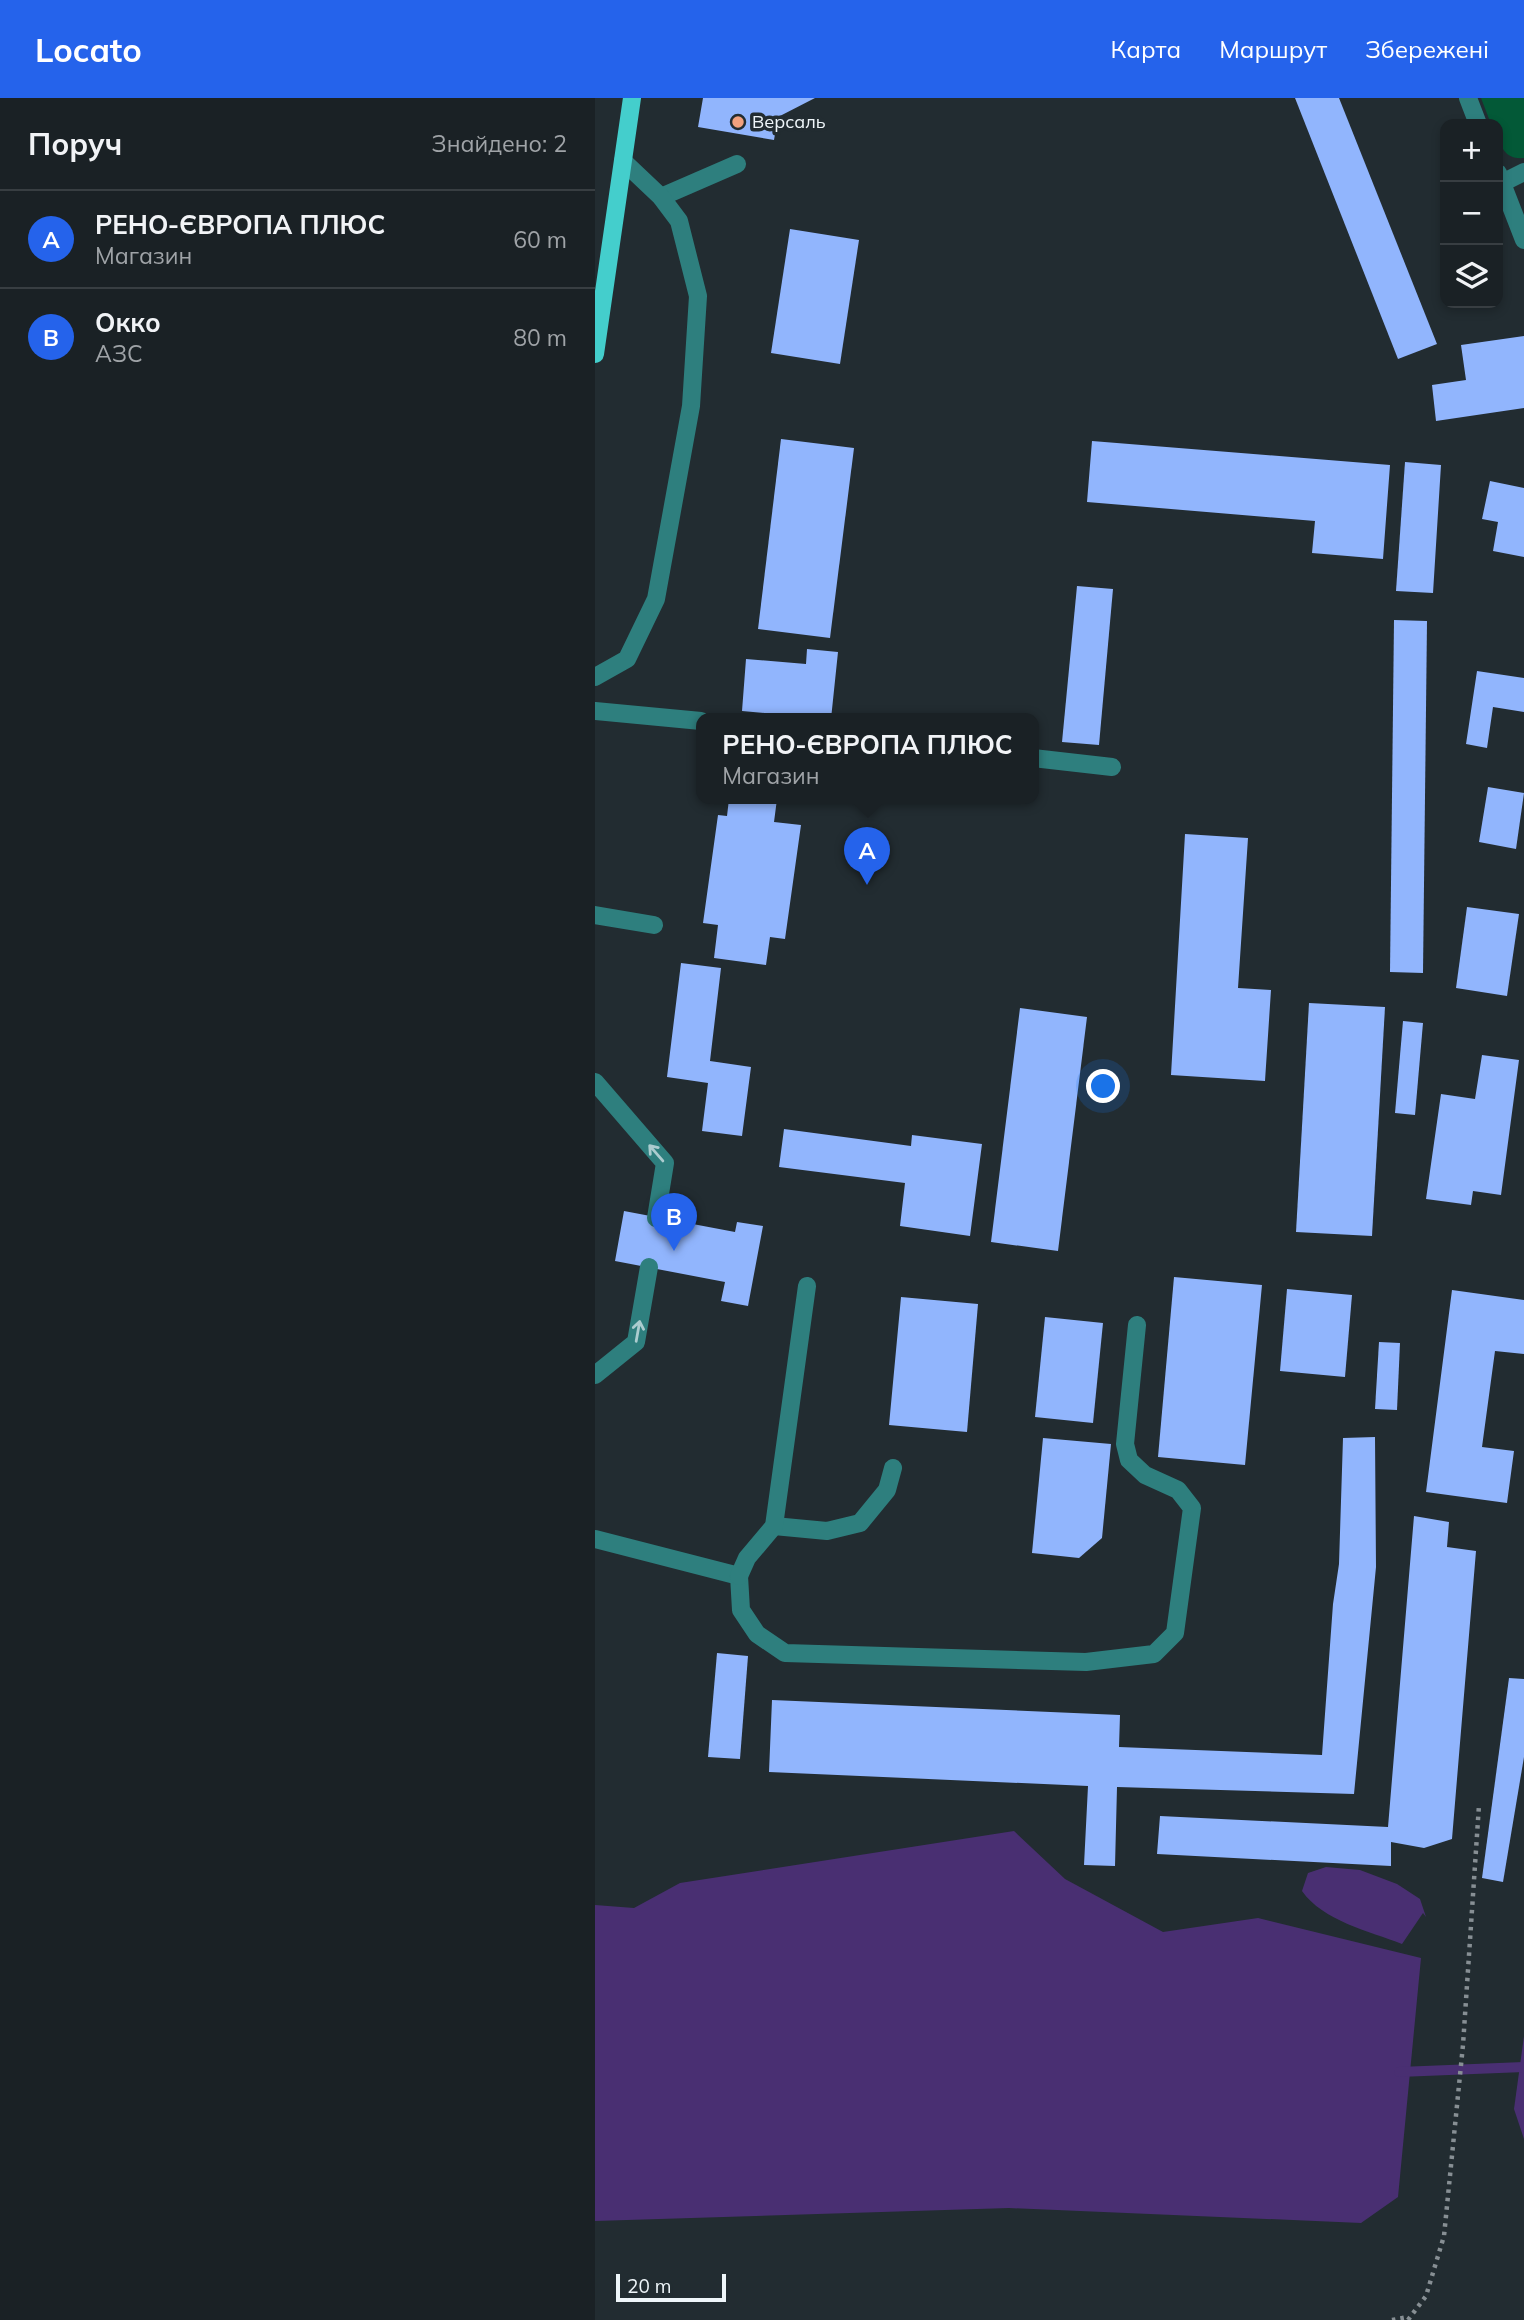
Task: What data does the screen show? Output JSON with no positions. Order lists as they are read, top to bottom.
{
  "places": ["Версаль"],
  "scale_bar": "20 m",
  "page": {
    "header": "Locato",
    "nav": ["Карта", "Маршрут", "Збережені"],
    "heading": ["Поруч", "Знайдено: 2"],
    "map_buttons": ["+", "−"],
    "list": [
      {
        "mark": "A",
        "name": "РЕНО-ЄВРОПА ПЛЮС",
        "note": "Магазин",
        "value": "60 m"
      },
      {
        "mark": "B",
        "name": "Окко",
        "note": "АЗС",
        "value": "80 m"
      }
    ],
    "popup": ["РЕНО-ЄВРОПА ПЛЮС", "Магазин"],
    "pins": ["A", "B"],
    "scale": "20 m"
  }
}
